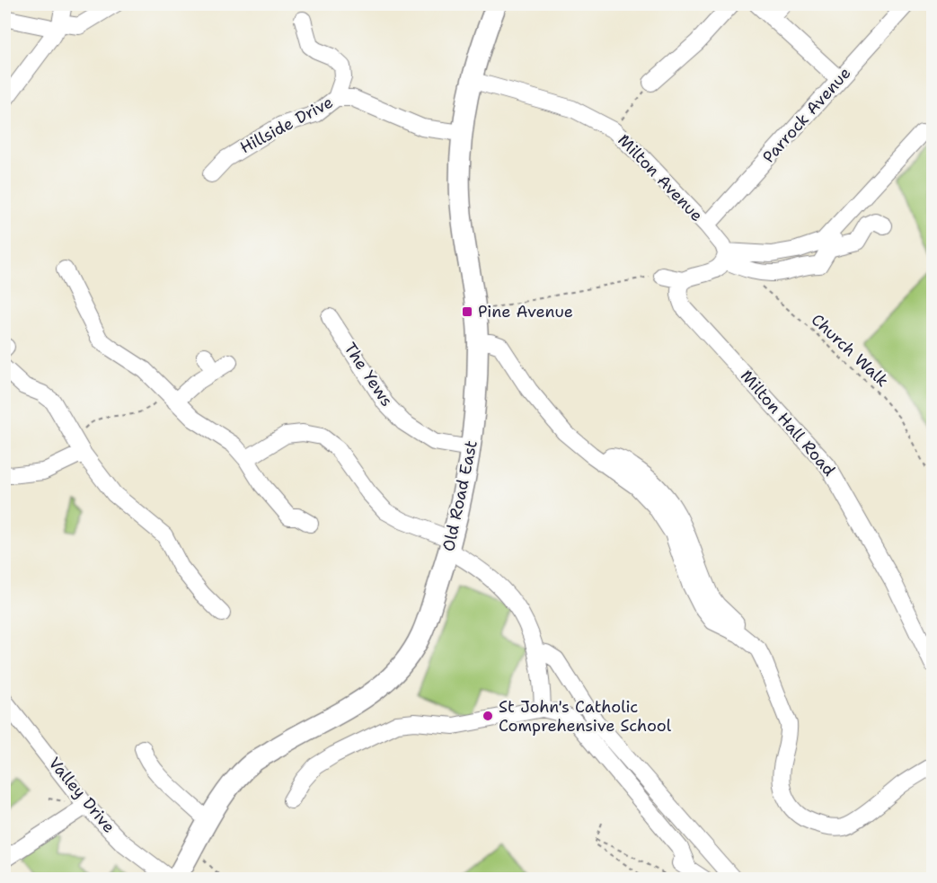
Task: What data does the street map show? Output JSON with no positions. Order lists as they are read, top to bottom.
{
  "streets": {
    "main road": ["Old Road East"],
    "street": [
      "Parrock Avenue",
      "Hillside Drive",
      "Milton Avenue",
      "The Yews",
      "Milton Hall Road",
      "Valley Drive"
    ],
    "path": ["Church Walk"]
  },
  "crossings": [
    ["Parrock Avenue", "Milton Avenue"],
    ["Hillside Drive", "Old Road East"],
    ["Milton Avenue", "Old Road East"],
    ["The Yews", "Old Road East"]
  ],
  "places": {
    "transit": ["Pine Avenue"],
    "other": ["St John's Catholic Comprehensive School"]
  }
}
